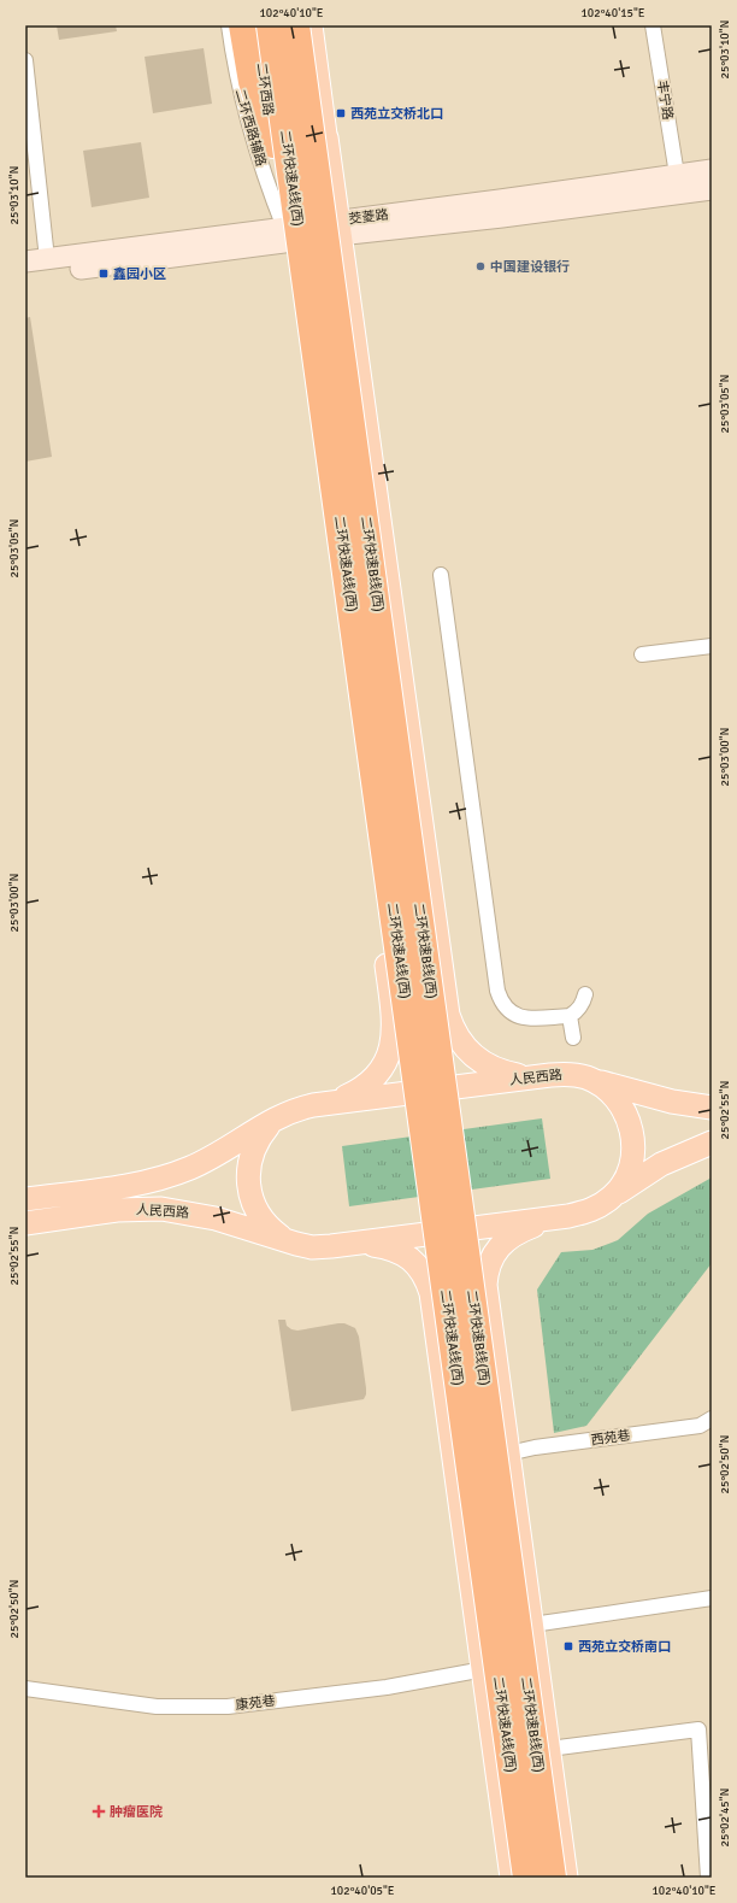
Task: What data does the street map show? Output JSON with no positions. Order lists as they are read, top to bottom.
{
  "streets": {
    "highway": ["二环快速A线(西)", "二环快速B线(西)"],
    "main road": ["二环西路", "人民西路"],
    "street": [
      "丰宁路",
      "二环西路辅路",
      "茭菱路",
      "西苑巷",
      "康苑巷"
    ]
  },
  "crossings": [
    ["二环西路", "二环西路辅路"],
    ["二环西路", "茭菱路"],
    ["丰宁路", "茭菱路"],
    ["二环西路辅路", "茭菱路"]
  ],
  "places": {
    "transit": ["西苑立交桥北口", "鑫园小区", "西苑立交桥南口"],
    "other": ["中国建设银行"],
    "health": ["肿瘤医院"]
  },
  "coordinates": [
    "102°40'10\"E",
    "102°40'15\"E",
    "25°03'10\"N",
    "25°03'05\"N",
    "25°03'00\"N",
    "25°02'55\"N",
    "25°02'50\"N",
    "25°02'45\"N",
    "102°40'05\"E"
  ]
}
